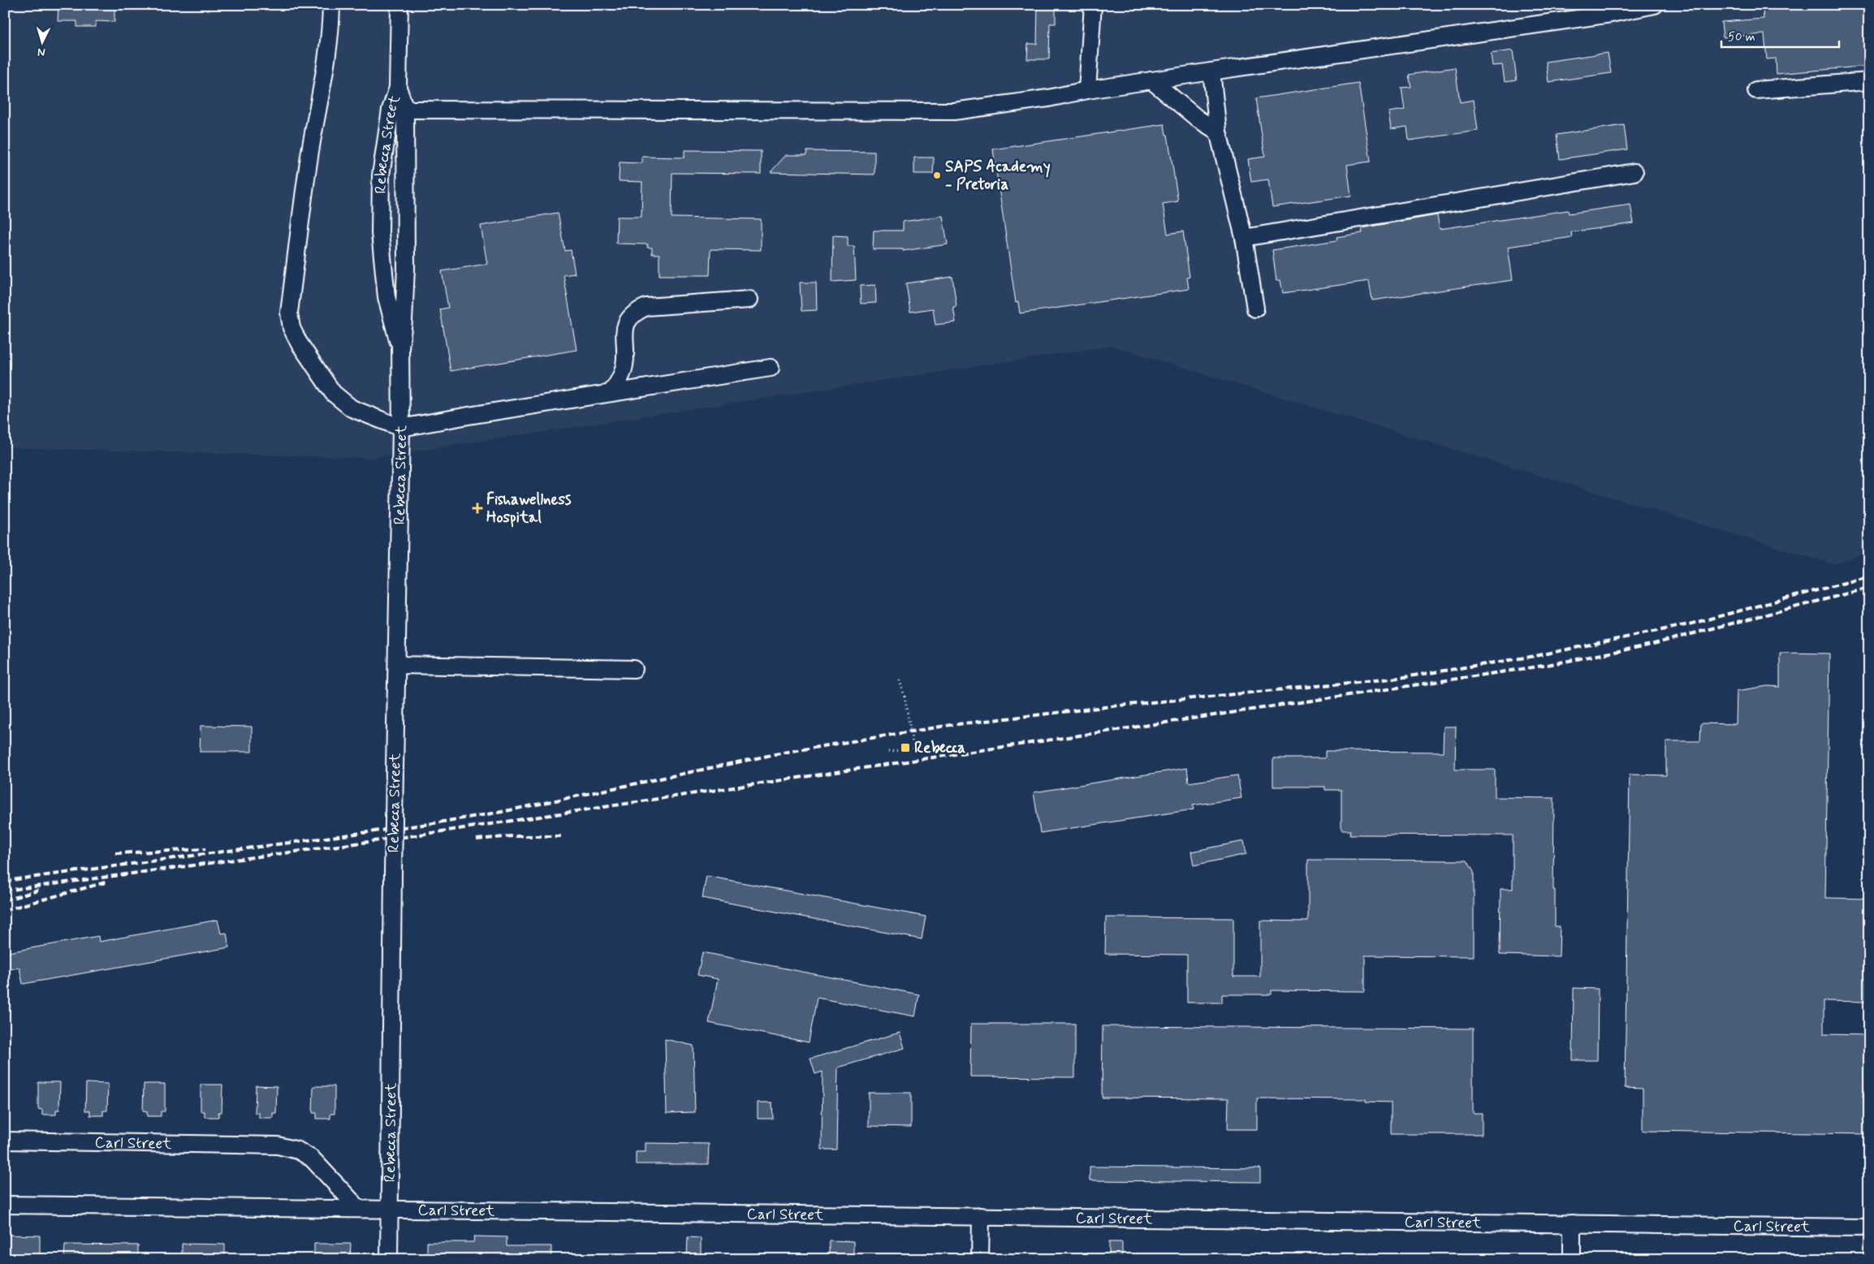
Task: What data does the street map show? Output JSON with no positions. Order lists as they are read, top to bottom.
{
  "streets": {
    "street": ["Rebecca Street", "Carl Street"]
  },
  "crossings": [
    ["Rebecca Street", "Carl Street"]
  ],
  "places": {
    "other": ["SAPS Academy - Pretoria"],
    "health": ["Fishawellness Hospital"],
    "transit": ["Rebecca"]
  },
  "scale_bar": "50 m",
  "north": "bottom"
}
